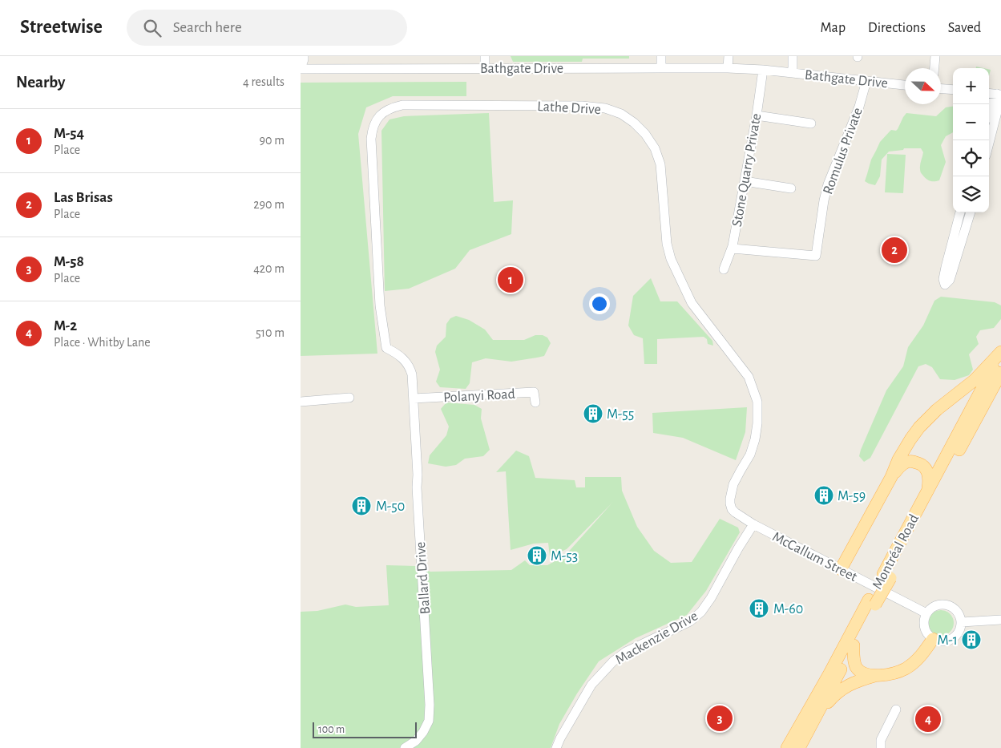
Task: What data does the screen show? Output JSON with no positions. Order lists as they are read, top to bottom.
{
  "streets": {
    "main road": ["Montréal Road"],
    "street": [
      "Bathgate Drive",
      "Lathe Drive",
      "Romulus Private",
      "Stone Quarry Private",
      "Polanyi Road",
      "McCallum Street",
      "Ballard Drive",
      "Mackenzie Drive"
    ]
  },
  "crossings": [
    ["Bathgate Drive", "Romulus Private"],
    ["Bathgate Drive", "Stone Quarry Private"],
    ["Lathe Drive", "Polanyi Road"],
    ["Lathe Drive", "McCallum Street"],
    ["Lathe Drive", "Ballard Drive"],
    ["Romulus Private", "Stone Quarry Private"],
    ["Polanyi Road", "Ballard Drive"],
    ["McCallum Street", "Mackenzie Drive"]
  ],
  "places": {
    "building": [
      "M-55",
      "M-59",
      "M-50",
      "M-53",
      "M-60",
      "M-1"
    ]
  },
  "scale_bar": "100 m",
  "north": "right",
  "page": {
    "header": "Streetwise",
    "search": "Search here",
    "nav": ["Map", "Directions", "Saved"],
    "heading": ["Nearby", "4 results"],
    "map_buttons": ["+", "−"],
    "list": [
      {
        "mark": "1",
        "name": "M-54",
        "note": "Place",
        "value": "90 m"
      },
      {
        "mark": "2",
        "name": "Las Brisas",
        "note": "Place",
        "value": "290 m"
      },
      {
        "mark": "3",
        "name": "M-58",
        "note": "Place",
        "value": "420 m"
      },
      {
        "mark": "4",
        "name": "M-2",
        "note": "Place · Whitby Lane",
        "value": "510 m"
      }
    ],
    "pins": [
      "2",
      "1",
      "3",
      "4"
    ],
    "scale": "100 m"
  }
}
